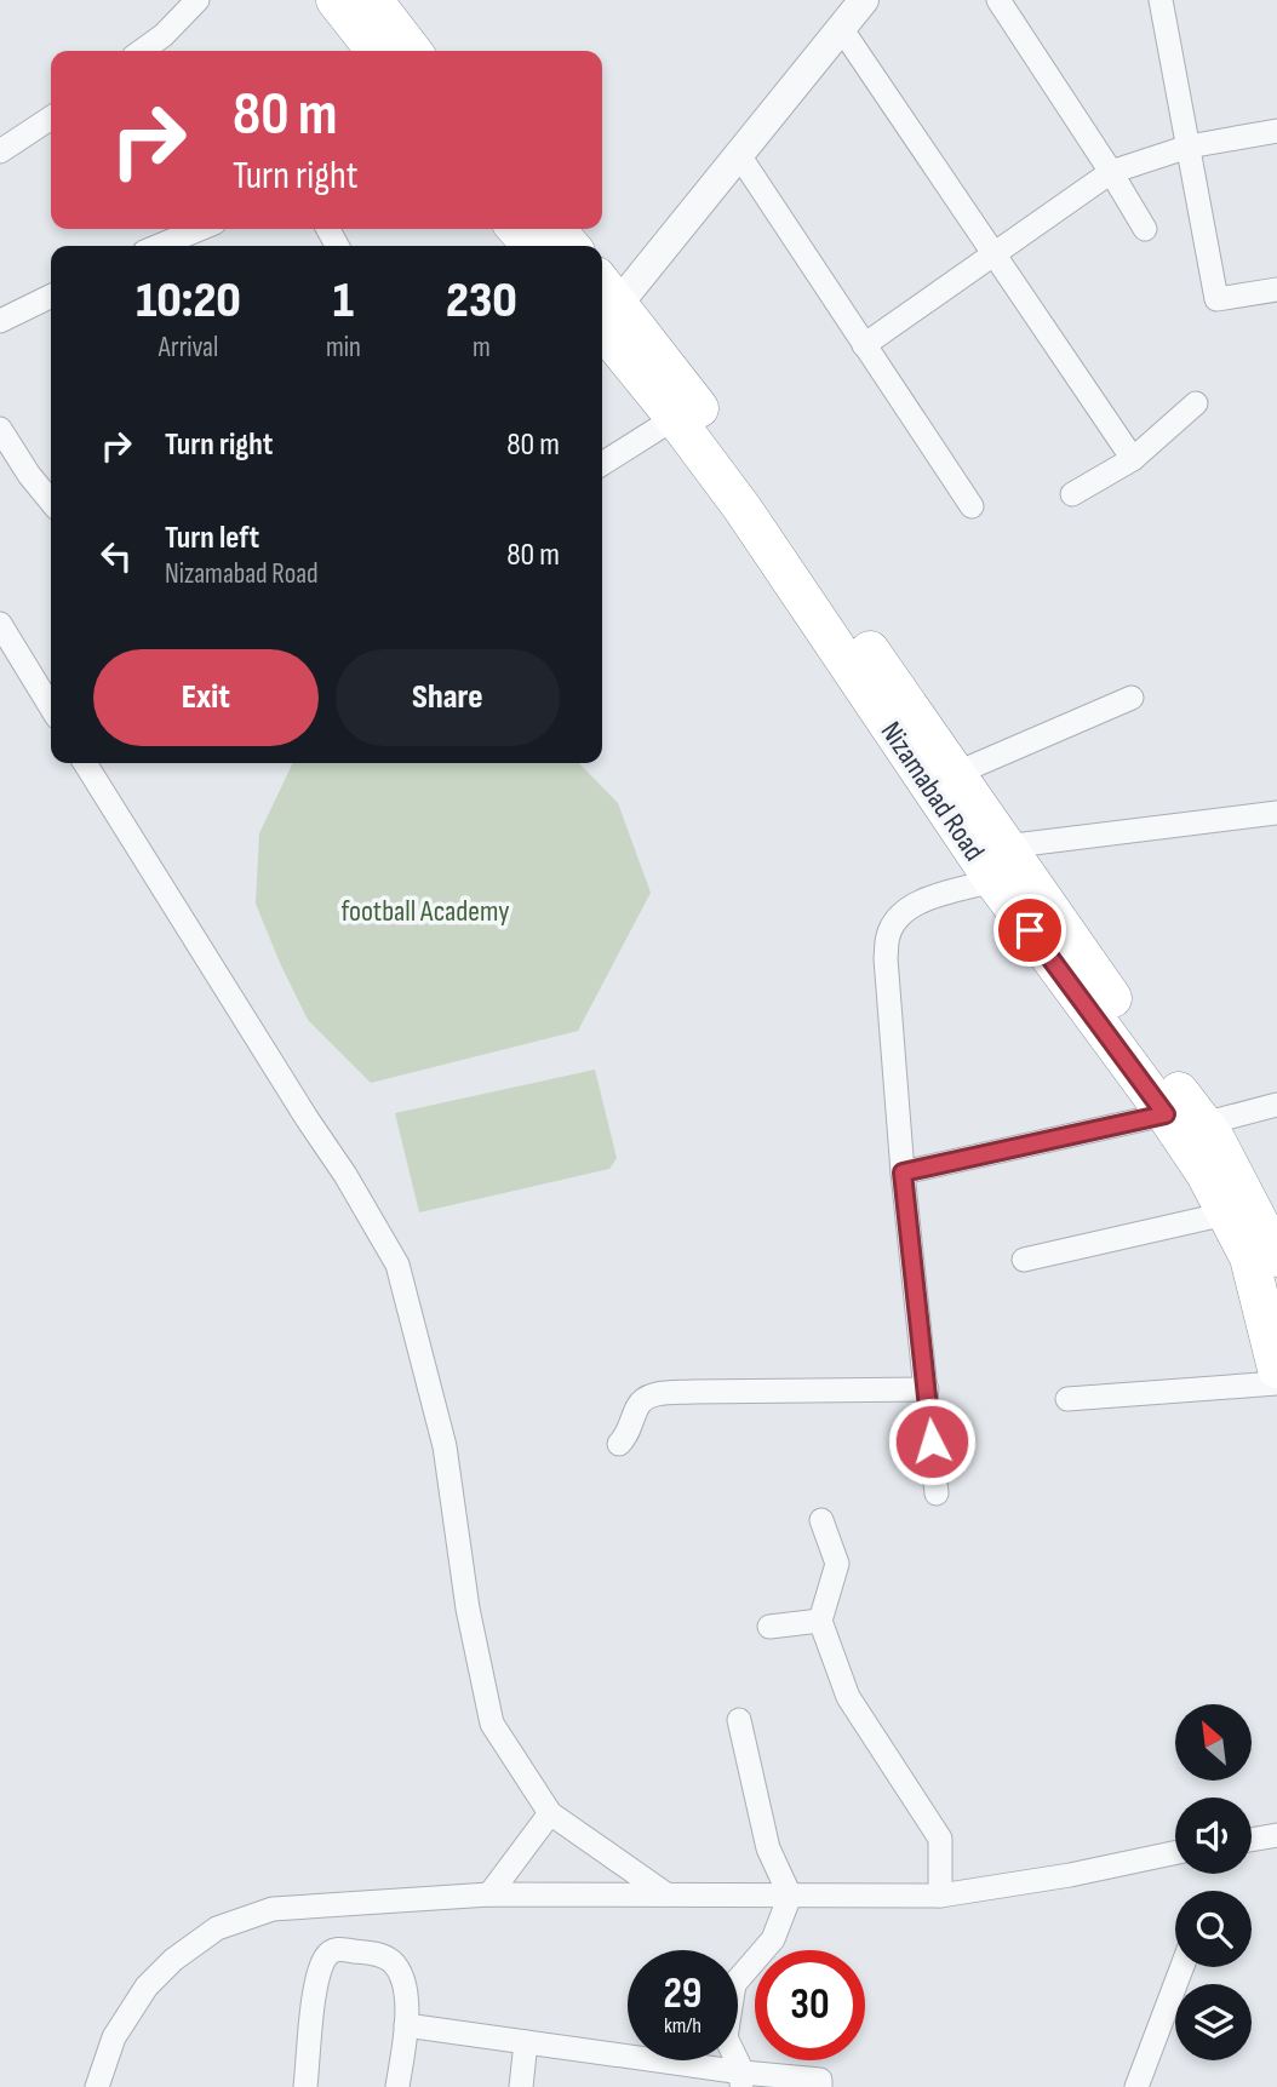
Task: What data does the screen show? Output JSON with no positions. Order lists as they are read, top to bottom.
{
  "streets": {
    "highway": ["Nizamabad Road"]
  },
  "parks": ["football Academy"],
  "north": "top left",
  "page": {
    "turn": ["80 m", "Turn right"],
    "eta": [
      "10:20",
      "Arrival",
      "1",
      "min",
      "230",
      "m"
    ],
    "list": [
      {
        "name": "Turn right",
        "value": "80 m"
      },
      {
        "name": "Turn left",
        "note": "Nizamabad Road",
        "value": "80 m"
      }
    ],
    "buttons": ["Exit", "Share"],
    "speed": "29 km/h",
    "limit": "30"
  }
}
